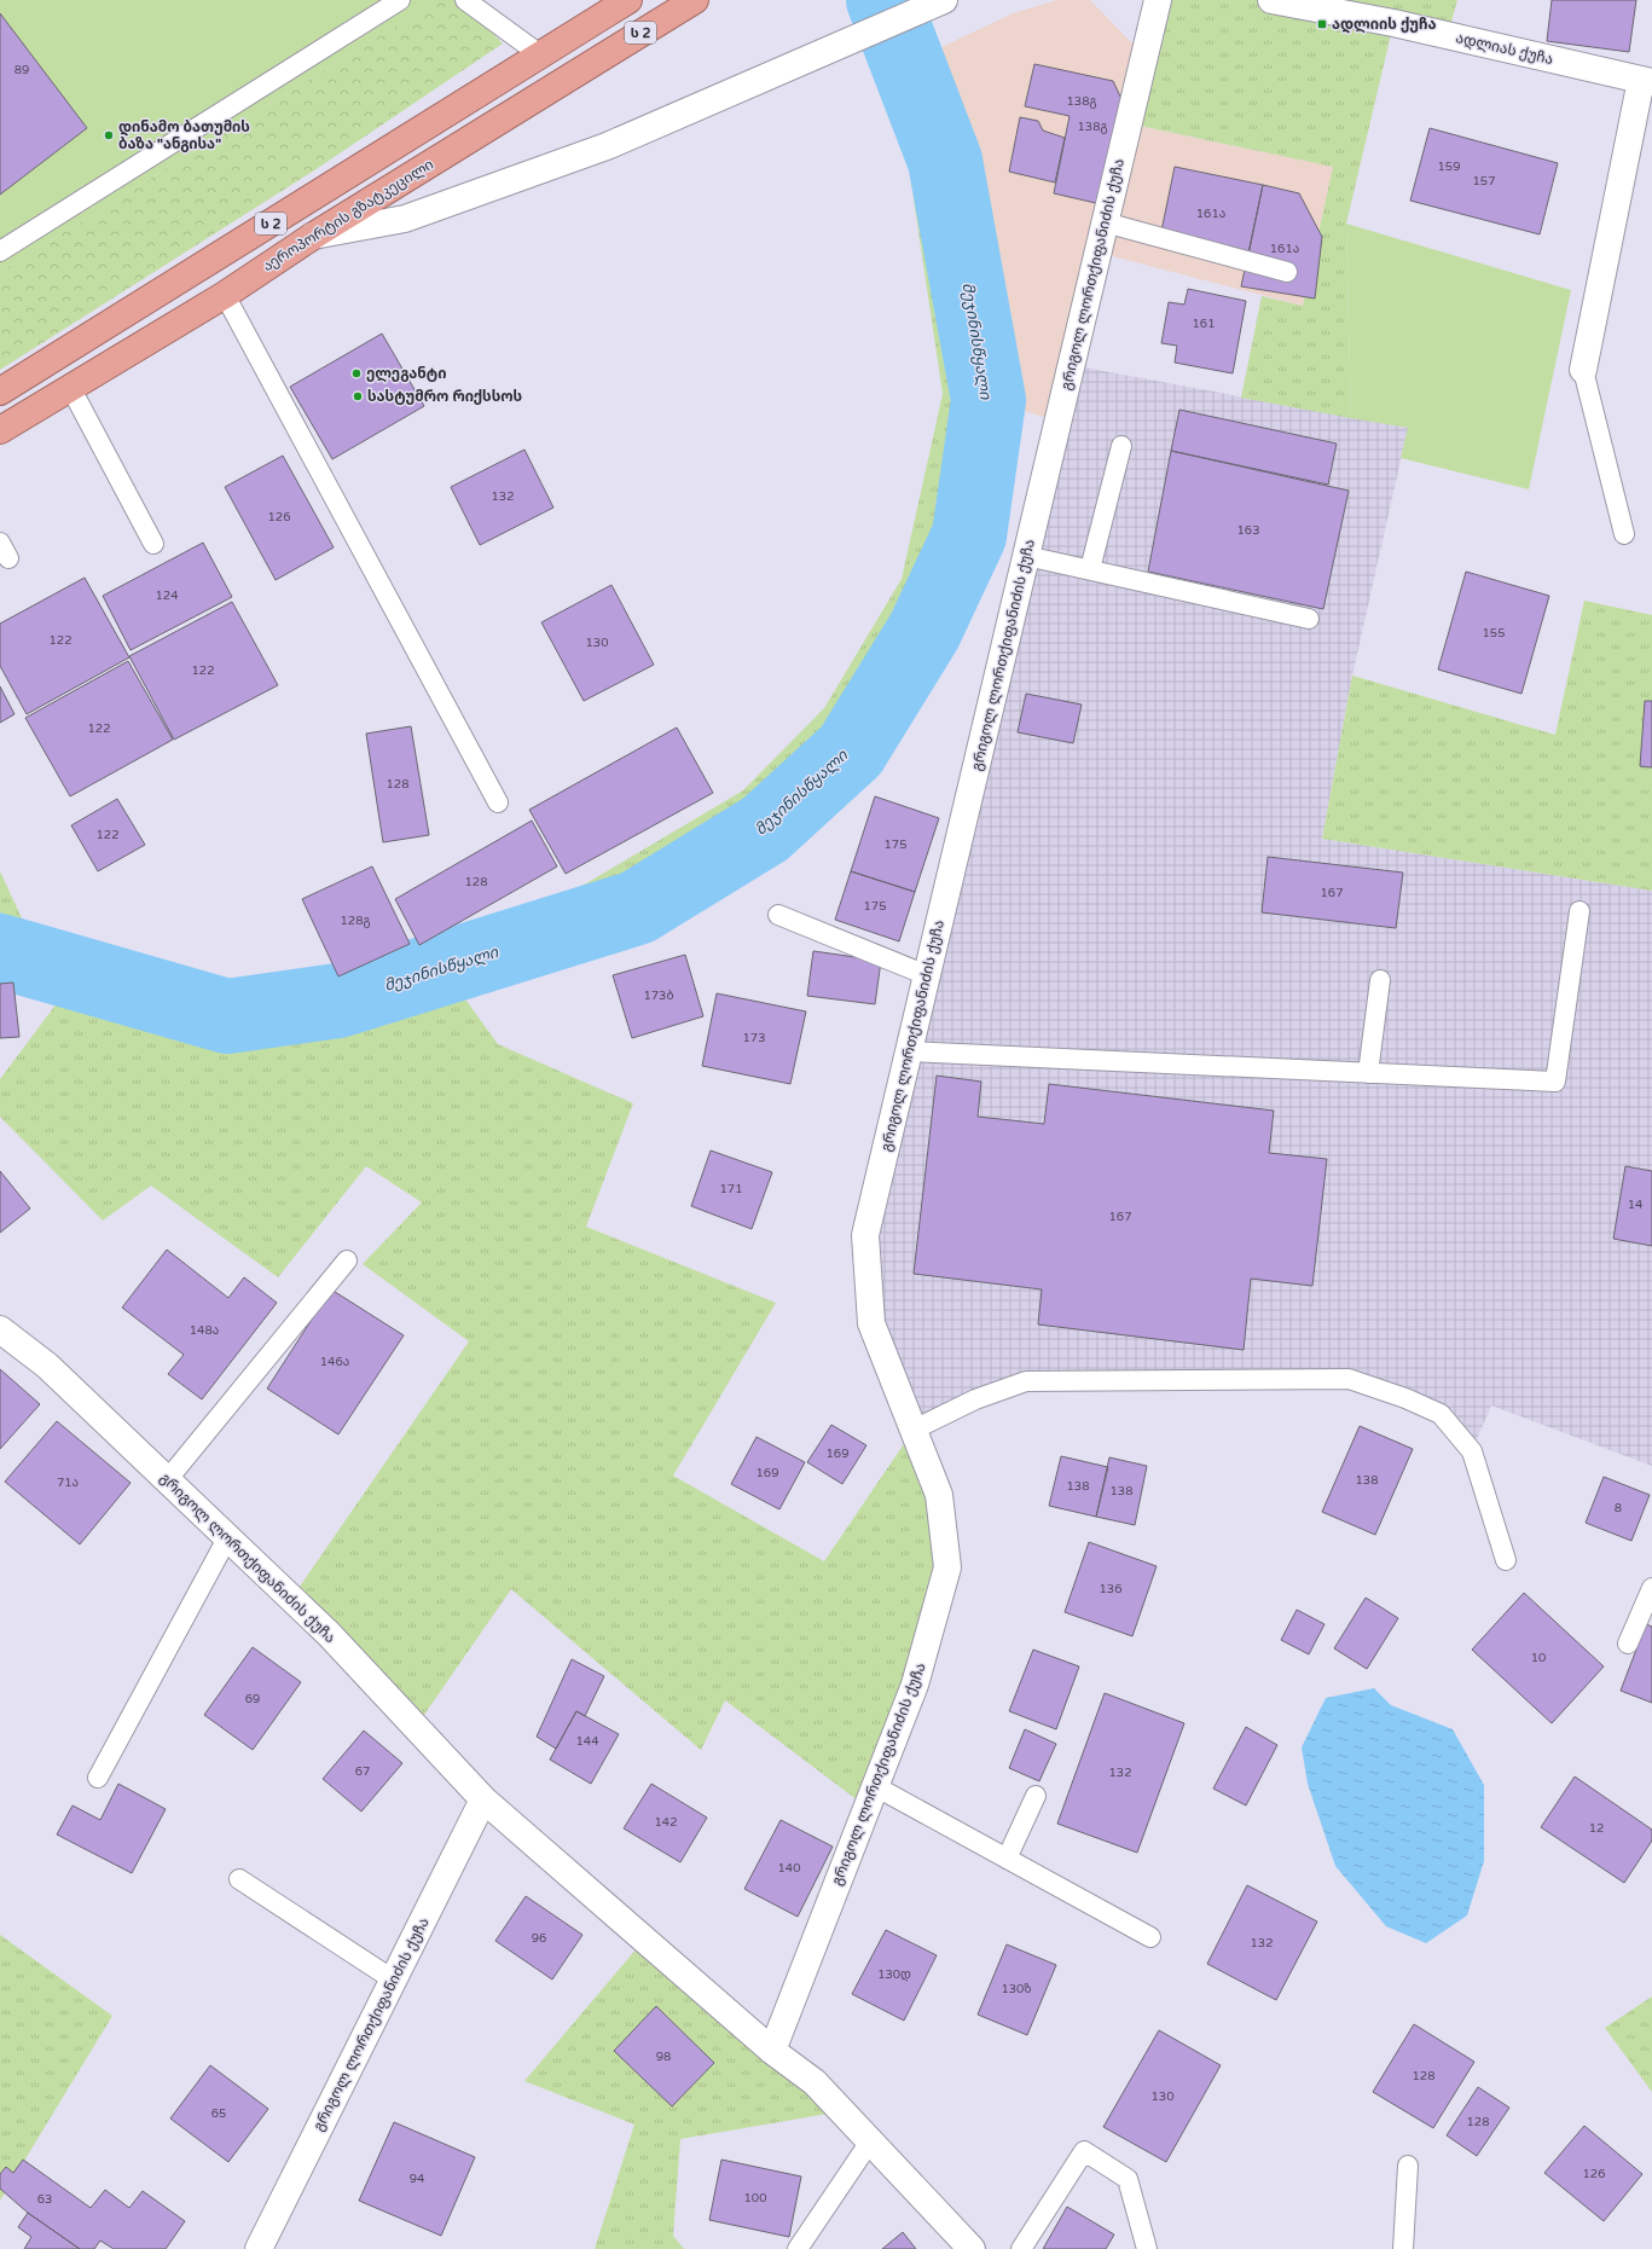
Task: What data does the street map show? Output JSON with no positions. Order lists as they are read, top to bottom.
{
  "streets": {
    "highway": ["ს 2", "აეროპორტის გზატკეცილი"],
    "street": ["ადლიას ქუჩა", "გრიგოლ ლორთქიფანიძის ქუჩა"]
  },
  "water": ["მეჯინისწყალი"],
  "places": {
    "transit": ["ადლიის ქუჩა"],
    "other": ["დინამო ბათუმის ბაზა \"ანგისა\"", "ელეგანტი", "სასტუმრო რიქსსოს"]
  },
  "house_numbers": [
    "89",
    "138გ",
    "138გ",
    "159",
    "157",
    "161ა",
    "161ა",
    "161",
    "132",
    "126",
    "163",
    "124",
    "155",
    "122",
    "130",
    "122",
    "122",
    "128",
    "122",
    "175",
    "128",
    "167",
    "175",
    "128გ",
    "173ბ",
    "173",
    "171",
    "14",
    "167",
    "148ა",
    "146ა",
    "169",
    "169",
    "138",
    "71ა",
    "138",
    "138",
    "8",
    "136",
    "10",
    "69",
    "144",
    "67",
    "132",
    "142",
    "12",
    "140",
    "96",
    "132",
    "130დ",
    "130ზ",
    "98",
    "128",
    "130",
    "65",
    "128",
    "126",
    "94",
    "100",
    "63"
  ]
}
